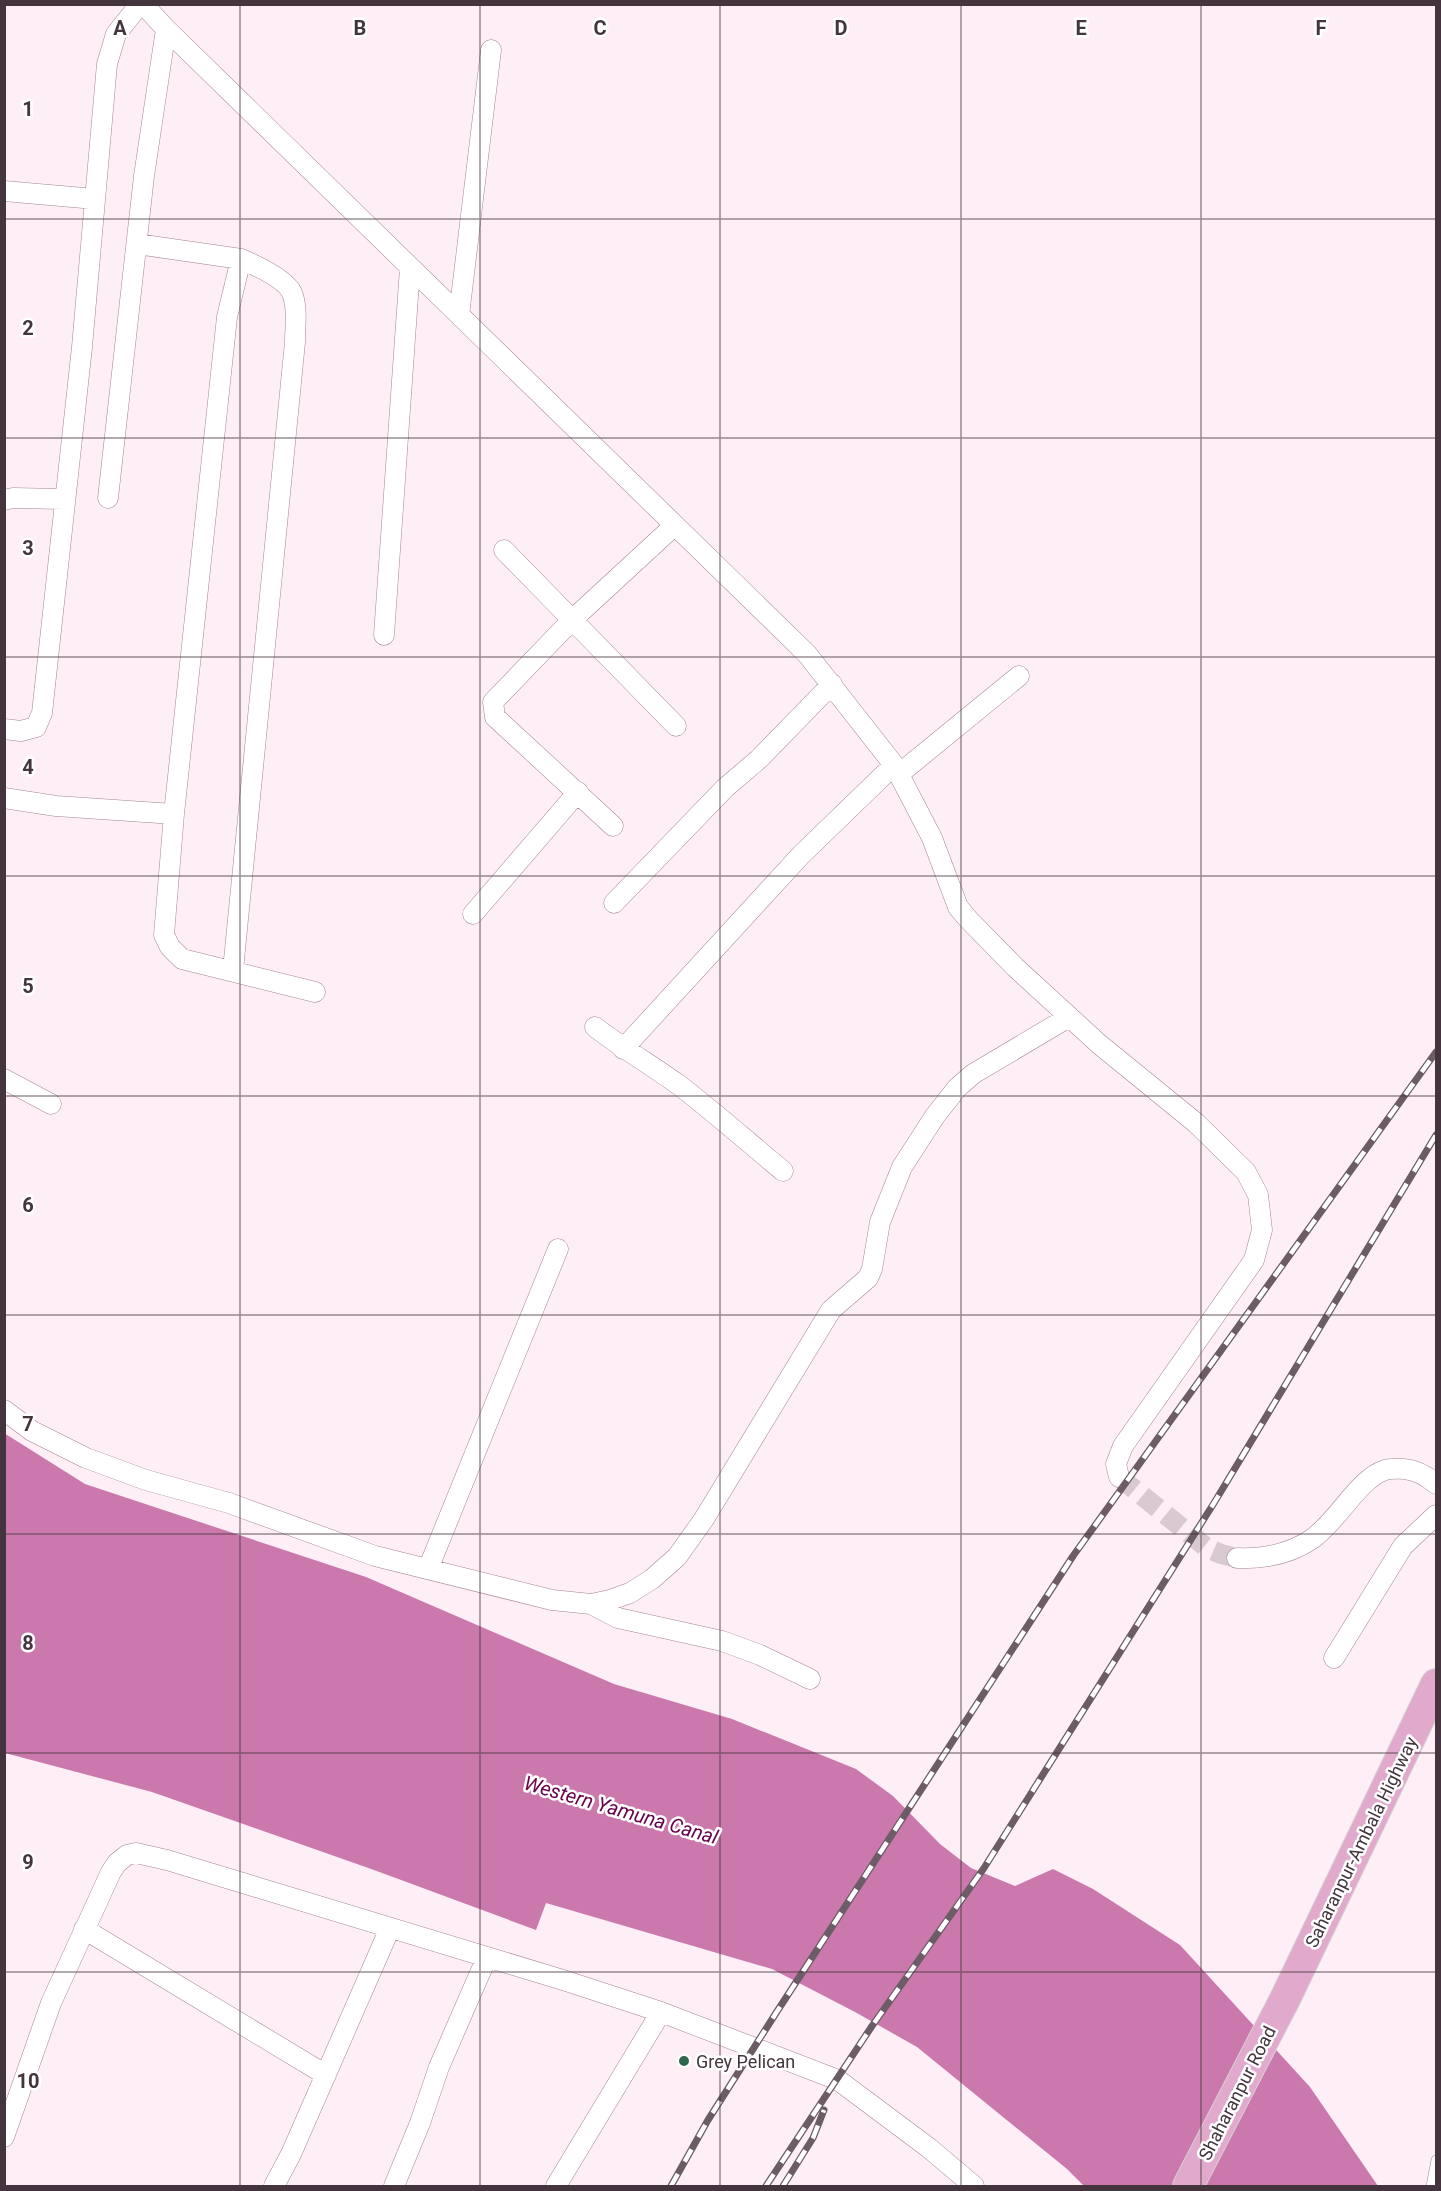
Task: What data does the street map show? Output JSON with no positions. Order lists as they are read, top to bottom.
{
  "streets": {
    "main road": ["Saharanpur-Ambala Highway", "Shaharanpur Road"]
  },
  "crossings": [
    ["Saharanpur-Ambala Highway", "Shaharanpur Road"]
  ],
  "water": ["Western Yamuna Canal"],
  "places": ["Grey Pelican"],
  "grid": {
    "columns": [
      "A",
      "B",
      "C",
      "D",
      "E",
      "F"
    ],
    "rows": [
      "1",
      "2",
      "3",
      "4",
      "5",
      "6",
      "7",
      "8",
      "9",
      "10"
    ]
  }
}
